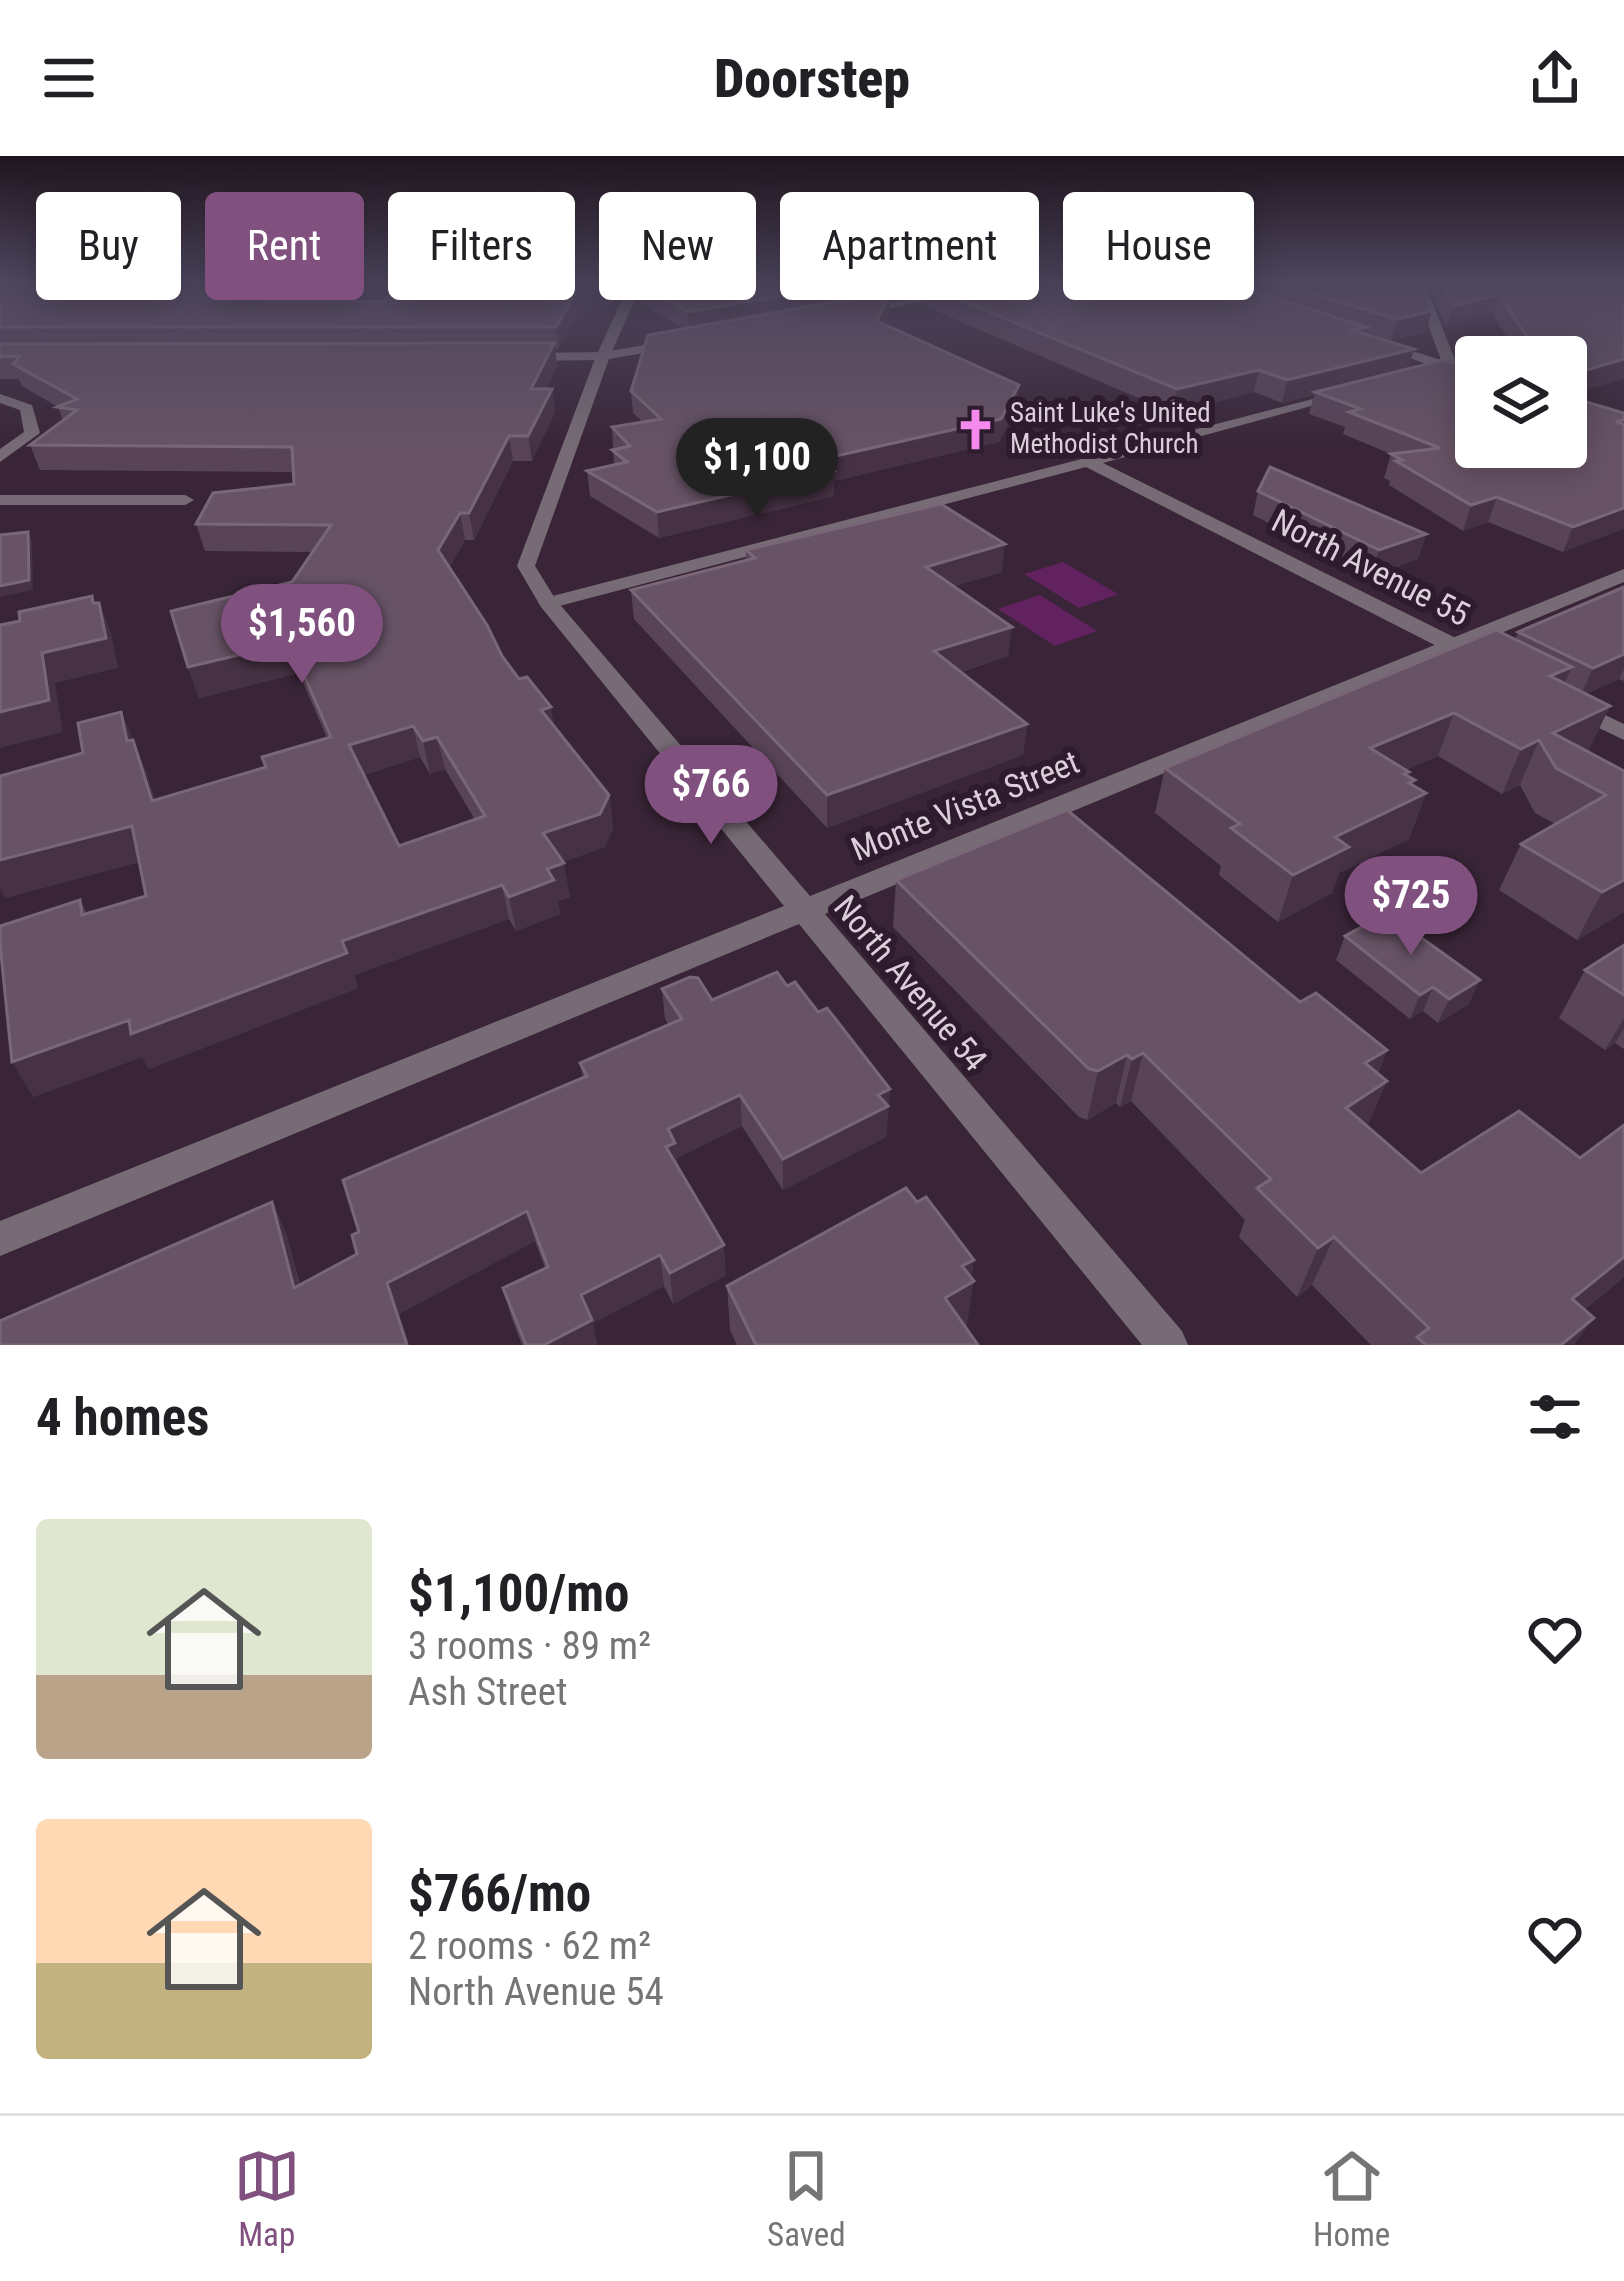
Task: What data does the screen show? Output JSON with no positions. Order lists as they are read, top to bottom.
{
  "streets": {
    "street": ["North Avenue 55", "Monte Vista Street", "North Avenue 54"]
  },
  "crossings": [
    ["North Avenue 55", "Monte Vista Street"],
    ["Monte Vista Street", "North Avenue 54"]
  ],
  "places": {
    "church": ["Saint Luke's United Methodist Church"]
  },
  "page": {
    "header": "Doorstep",
    "chip": [
      "Buy",
      "Rent",
      "Filters",
      "New",
      "Apartment",
      "House"
    ],
    "price": [
      "$1,100",
      "$1,560",
      "$766",
      "$725"
    ],
    "heading": "4 homes",
    "list": [
      {
        "name": "$1,100/mo",
        "note": "3 rooms · 89 m² · Ash Street"
      },
      {
        "name": "$766/mo",
        "note": "2 rooms · 62 m² · North Avenue 54"
      }
    ],
    "tabs": ["Map", "Saved", "Home"]
  }
}
